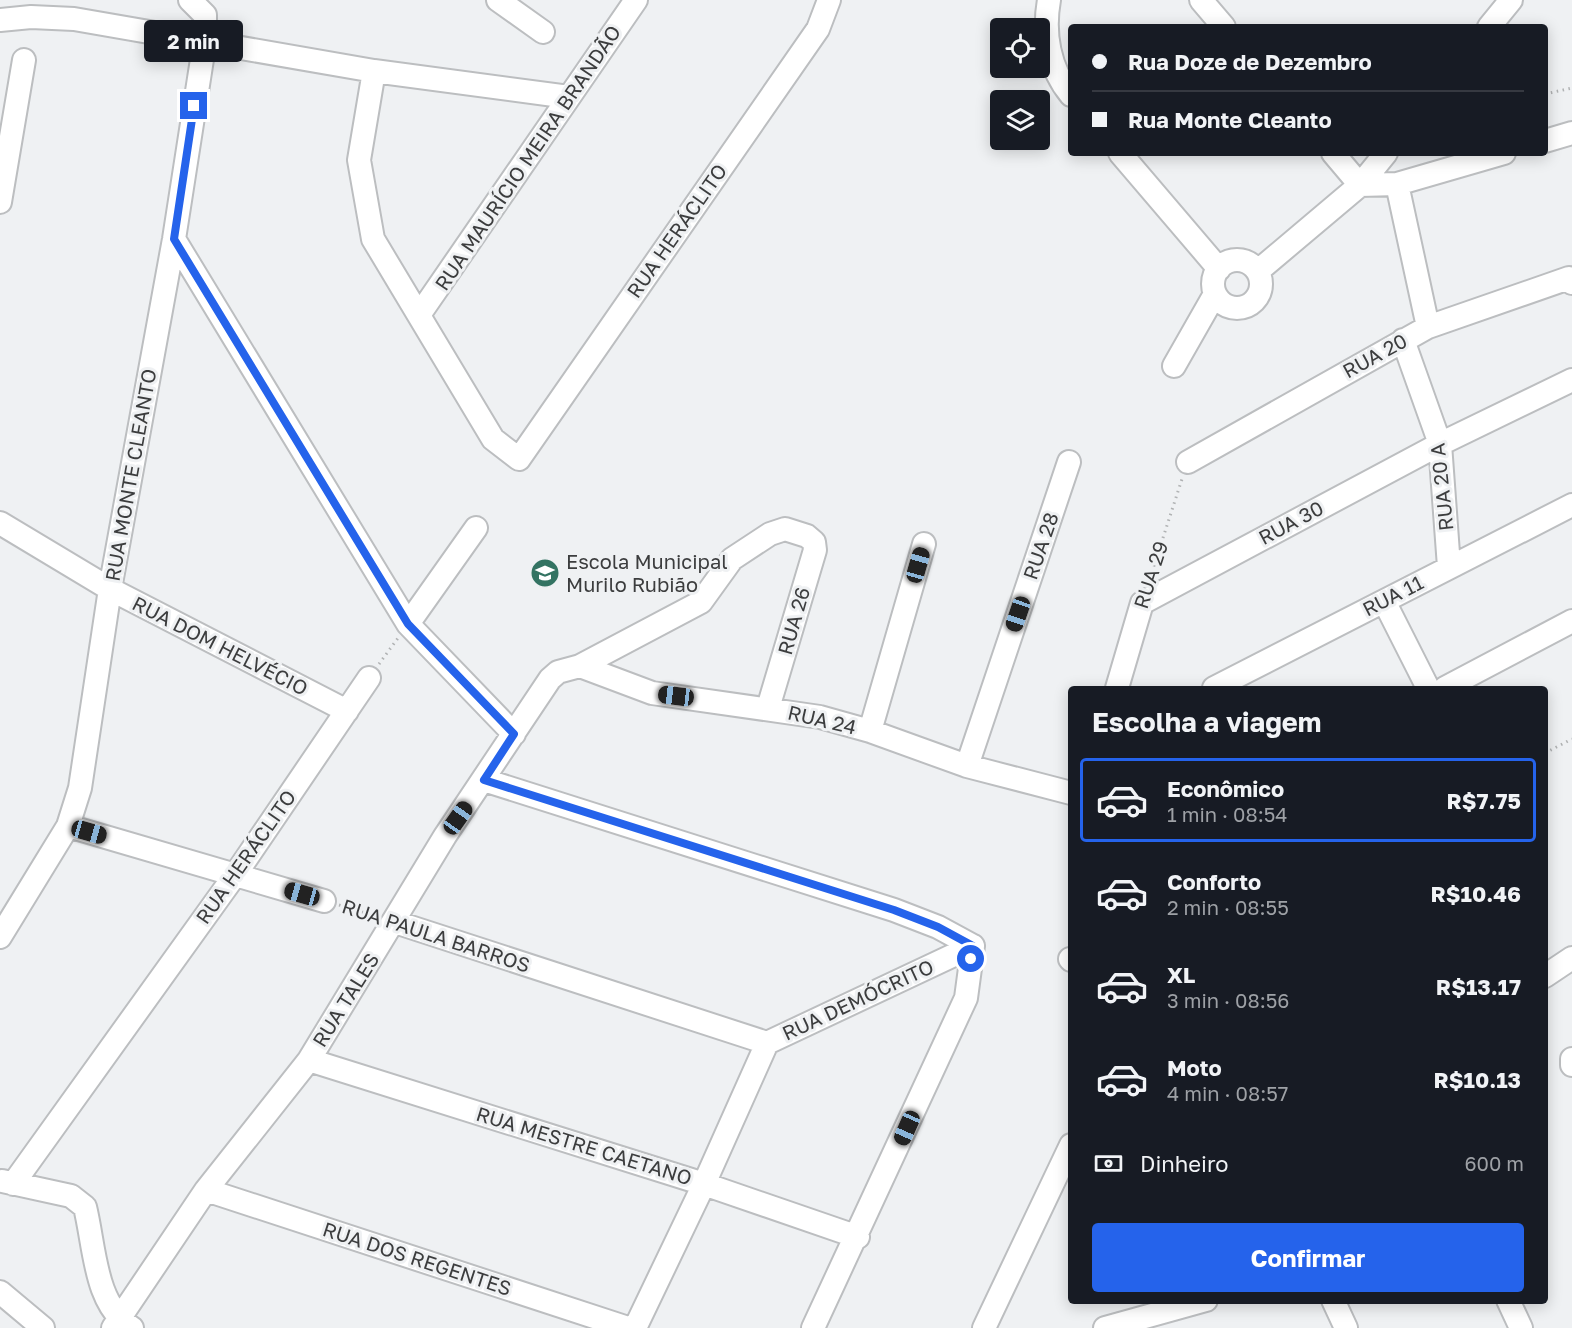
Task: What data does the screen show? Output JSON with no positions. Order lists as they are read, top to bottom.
{
  "streets": {
    "street": [
      "RUA MAURÍCIO MEIRA BRANDÃO",
      "RUA HERÁCLITO",
      "RUA 20",
      "RUA MONTE CLEANTO",
      "RUA 20 A",
      "RUA 30",
      "RUA 28",
      "RUA 29",
      "RUA 11",
      "RUA 26",
      "RUA DOM HELVÉCIO",
      "RUA 24",
      "RUA PAULA BARROS",
      "RUA TALES",
      "RUA DEMÓCRITO",
      "RUA MESTRE CAETANO",
      "RUA DOS REGENTES"
    ]
  },
  "crossings": [
    ["RUA MAURÍCIO MEIRA BRANDÃO", "RUA HERÁCLITO"],
    ["RUA HERÁCLITO", "RUA DOM HELVÉCIO"],
    ["RUA HERÁCLITO", "RUA PAULA BARROS"],
    ["RUA 20", "RUA 20 A"],
    ["RUA 20", "RUA 29"],
    ["RUA MONTE CLEANTO", "RUA DOM HELVÉCIO"],
    ["RUA MONTE CLEANTO", "RUA PAULA BARROS"],
    ["RUA 20 A", "RUA 30"],
    ["RUA 20 A", "RUA 11"],
    ["RUA 30", "RUA 29"],
    ["RUA 28", "RUA 24"],
    ["RUA 26", "RUA 24"],
    ["RUA 26", "RUA TALES"],
    ["RUA 24", "RUA TALES"],
    ["RUA PAULA BARROS", "RUA TALES"],
    ["RUA PAULA BARROS", "RUA DEMÓCRITO"],
    ["RUA TALES", "RUA MESTRE CAETANO"],
    ["RUA TALES", "RUA DOS REGENTES"],
    ["RUA DEMÓCRITO", "RUA MESTRE CAETANO"]
  ],
  "places": {
    "school or university": ["Escola Municipal Murilo Rubião"]
  },
  "page": {
    "bubble": "2 min",
    "banner": ["Rua Doze de Dezembro", "Rua Monte Cleanto"],
    "heading": "Escolha a viagem",
    "list": [
      {
        "name": "Econômico",
        "note": "1 min · 08:54",
        "value": "R$7.75"
      },
      {
        "name": "Conforto",
        "note": "2 min · 08:55",
        "value": "R$10.46"
      },
      {
        "name": "XL",
        "note": "3 min · 08:56",
        "value": "R$13.17"
      },
      {
        "name": "Moto",
        "note": "4 min · 08:57",
        "value": "R$10.13"
      }
    ],
    "pay": ["Dinheiro", "600 m"],
    "buttons": "Confirmar"
  }
}
